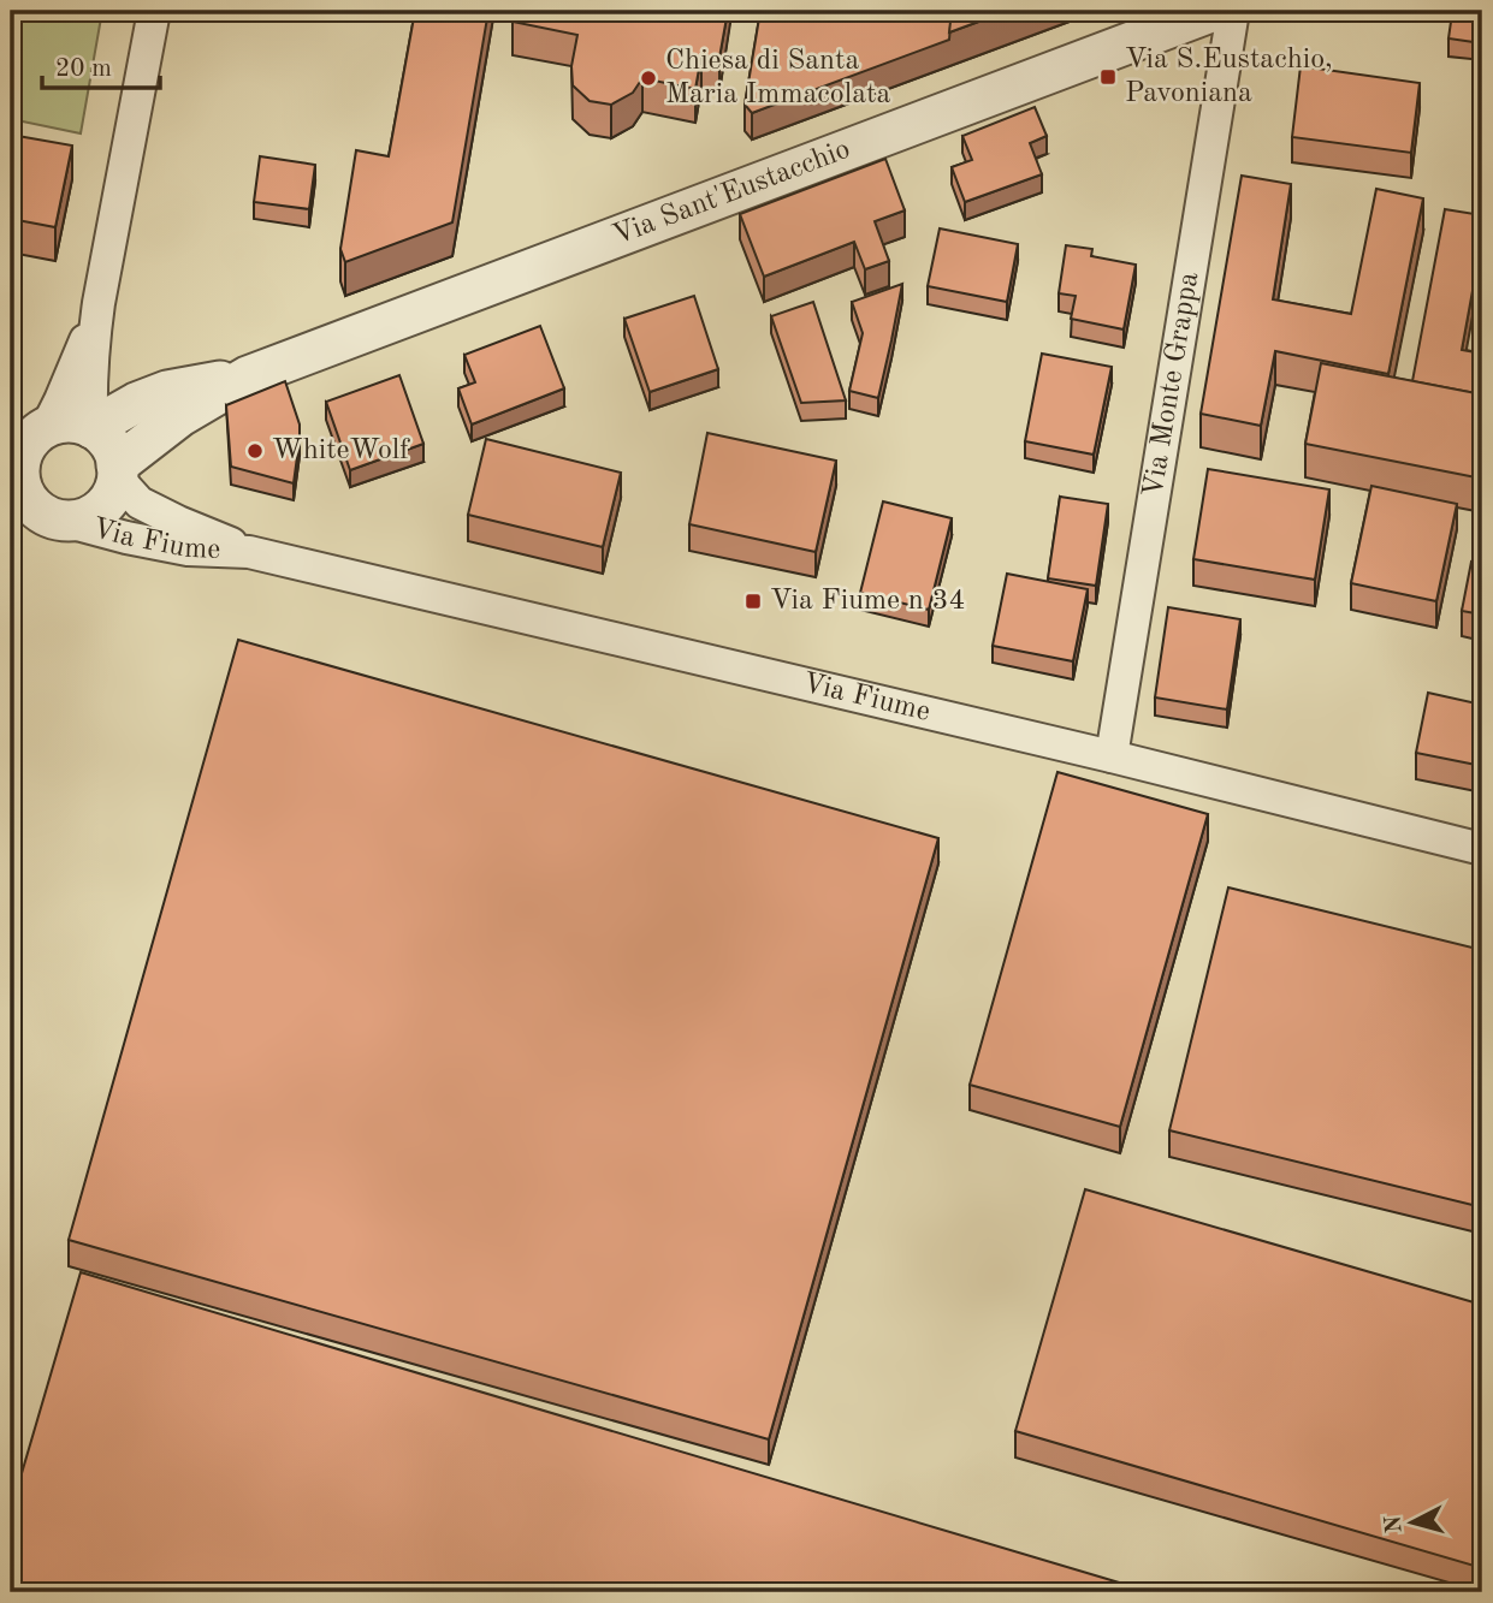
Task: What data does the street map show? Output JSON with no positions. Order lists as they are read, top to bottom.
{
  "streets": {
    "street": ["Via Sant'Eustacchio", "Via Monte Grappa", "Via Fiume"]
  },
  "crossings": [
    ["Via Sant'Eustacchio", "Via Fiume"],
    ["Via Monte Grappa", "Via Fiume"]
  ],
  "places": {
    "transit": ["Via S.Eustachio, Pavoniana", "Via Fiume n 34"],
    "other": ["Chiesa di Santa Maria Immacolata", "WhiteWolf"]
  },
  "scale_bar": "20 m",
  "north": "left"
}
